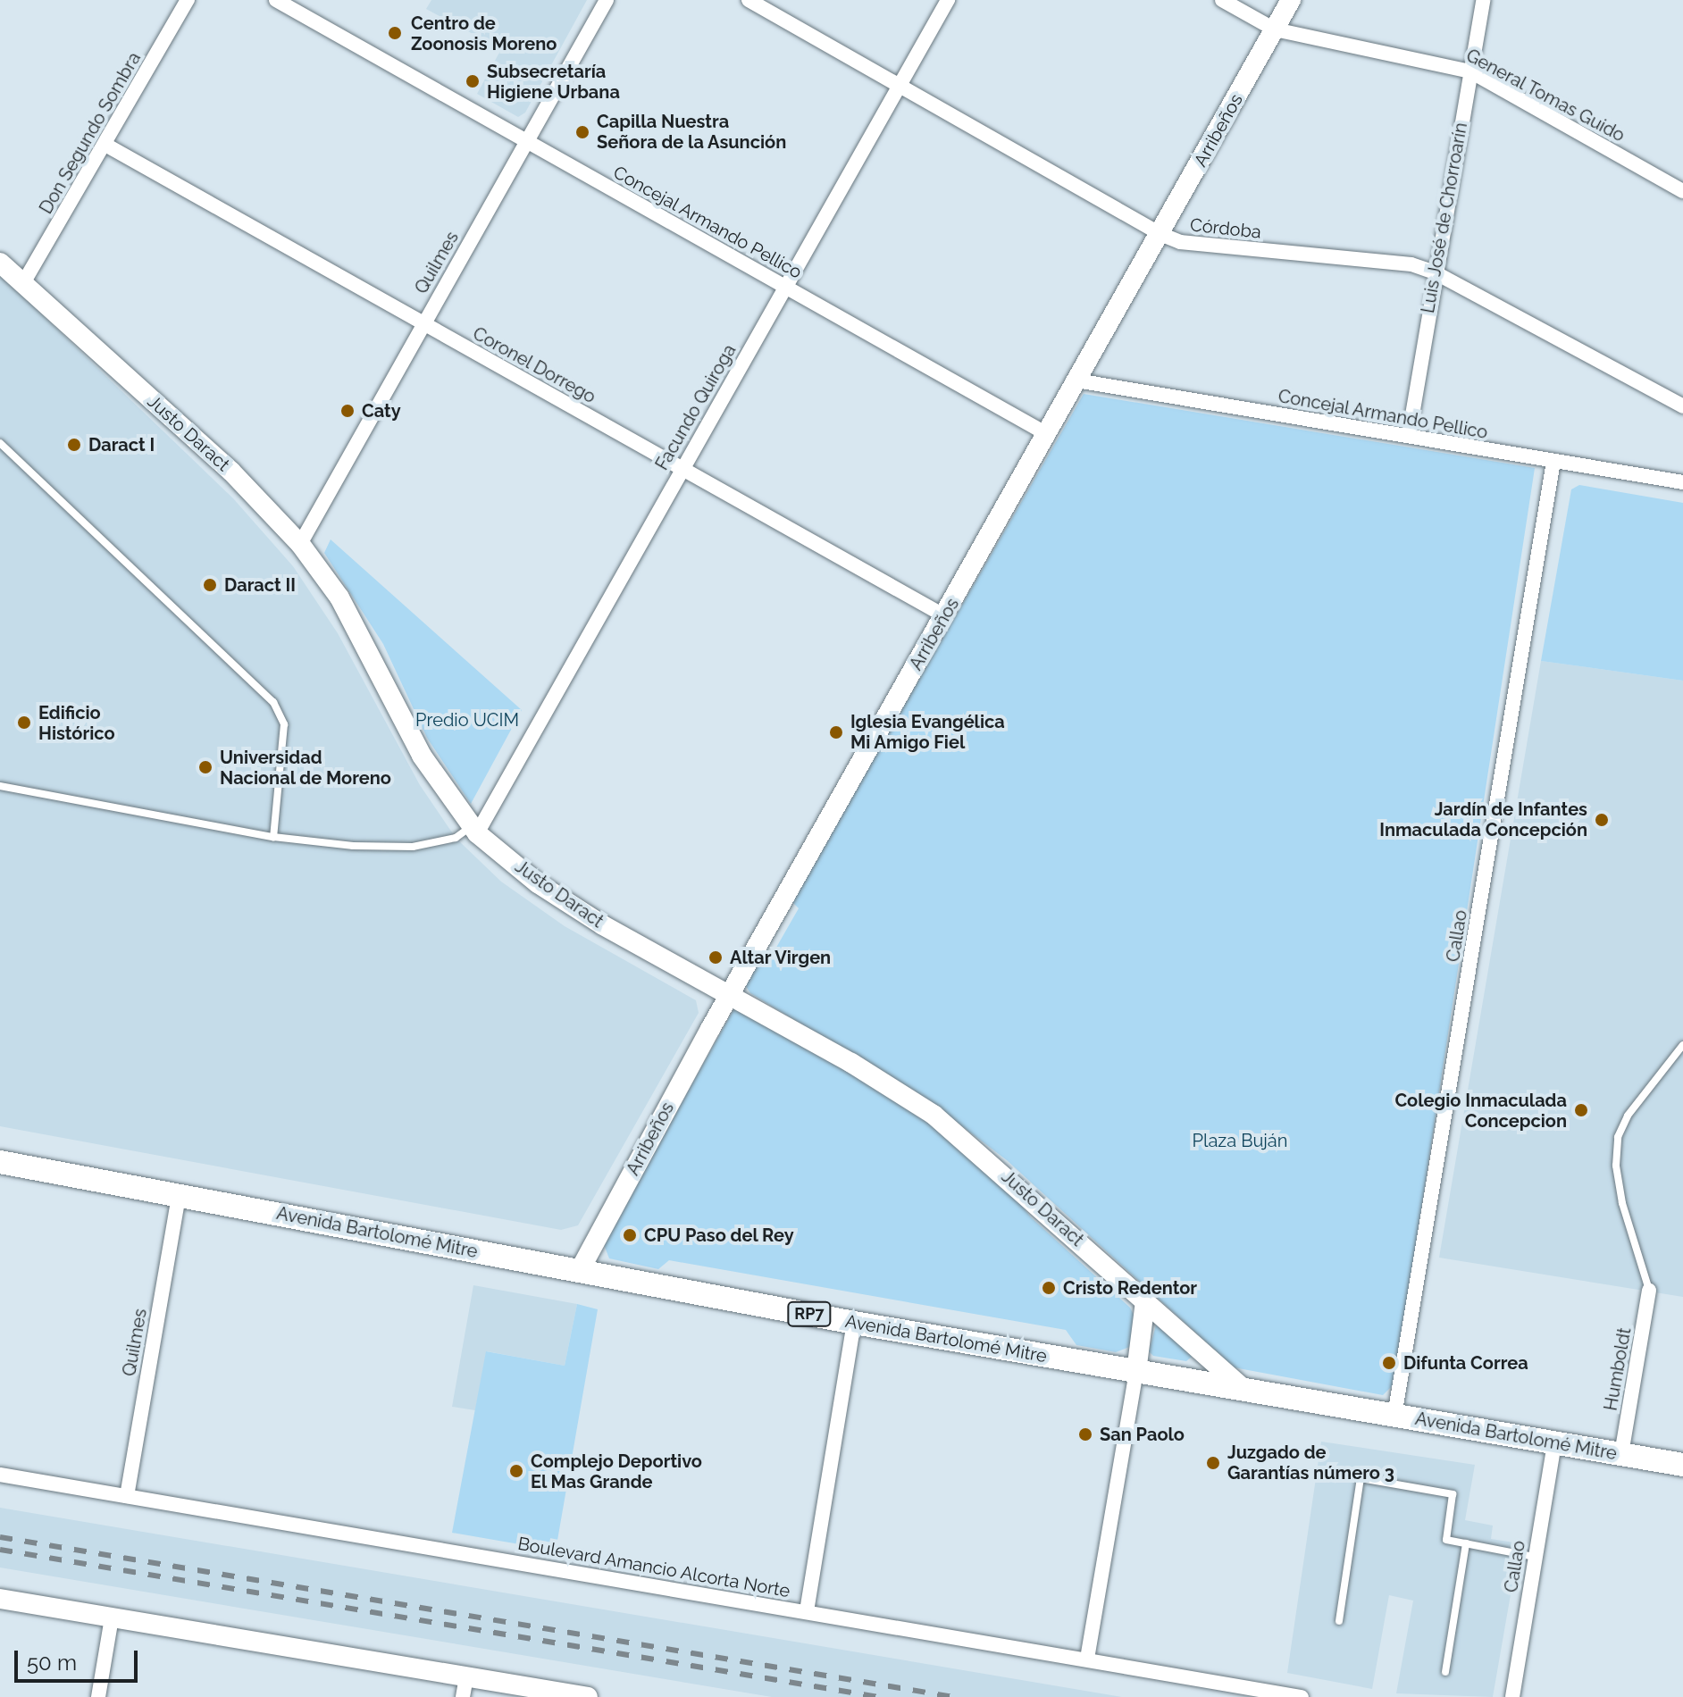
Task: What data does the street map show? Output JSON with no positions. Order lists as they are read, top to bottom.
{
  "streets": {
    "main road": ["Avenida Bartolomé Mitre", "RP7"],
    "street": [
      "General Tomas Guido",
      "Arribeños",
      "Don Segundo Sombra",
      "Luis José de Chorroarín",
      "Concejal Armando Pellico",
      "Córdoba",
      "Quilmes",
      "Coronel Dorrego",
      "Facundo Quiroga",
      "Justo Daract",
      "Callao",
      "Humboldt",
      "Boulevard Amancio Alcorta Norte"
    ]
  },
  "crossings": [
    ["General Tomas Guido", "Arribeños"],
    ["General Tomas Guido", "Luis José de Chorroarín"],
    ["Arribeños", "Concejal Armando Pellico"],
    ["Arribeños", "Córdoba"],
    ["Arribeños", "Coronel Dorrego"],
    ["Arribeños", "Justo Daract"],
    ["Arribeños", "Avenida Bartolomé Mitre"],
    ["Don Segundo Sombra", "Coronel Dorrego"],
    ["Don Segundo Sombra", "Justo Daract"],
    ["Luis José de Chorroarín", "Concejal Armando Pellico"],
    ["Luis José de Chorroarín", "Córdoba"],
    ["Concejal Armando Pellico", "Quilmes"],
    ["Concejal Armando Pellico", "Facundo Quiroga"],
    ["Concejal Armando Pellico", "Callao"],
    ["Córdoba", "Facundo Quiroga"],
    ["Quilmes", "Coronel Dorrego"],
    ["Quilmes", "Justo Daract"],
    ["Quilmes", "Avenida Bartolomé Mitre"],
    ["Quilmes", "Boulevard Amancio Alcorta Norte"],
    ["Coronel Dorrego", "Facundo Quiroga"],
    ["Facundo Quiroga", "Justo Daract"],
    ["Justo Daract", "Avenida Bartolomé Mitre"],
    ["Callao", "Avenida Bartolomé Mitre"],
    ["Avenida Bartolomé Mitre", "Humboldt"]
  ],
  "parks": ["Predio UCIM", "Plaza Buján"],
  "places": [
    "Centro de Zoonosis Moreno",
    "Subsecretaría Higiene Urbana",
    "Capilla Nuestra Señora de la Asunción",
    "Caty",
    "Daract I",
    "Daract II",
    "Edificio Histórico",
    "Iglesia Evangélica Mi Amigo Fiel",
    "Universidad Nacional de Moreno",
    "Jardín de Infantes Inmaculada Concepción",
    "Altar Virgen",
    "Colegio Inmaculada Concepcion",
    "CPU Paso del Rey",
    "Cristo Redentor",
    "Difunta Correa",
    "San Paolo",
    "Juzgado de Garantías número 3",
    "Complejo Deportivo El Mas Grande"
  ],
  "scale_bar": "50 m"
}
